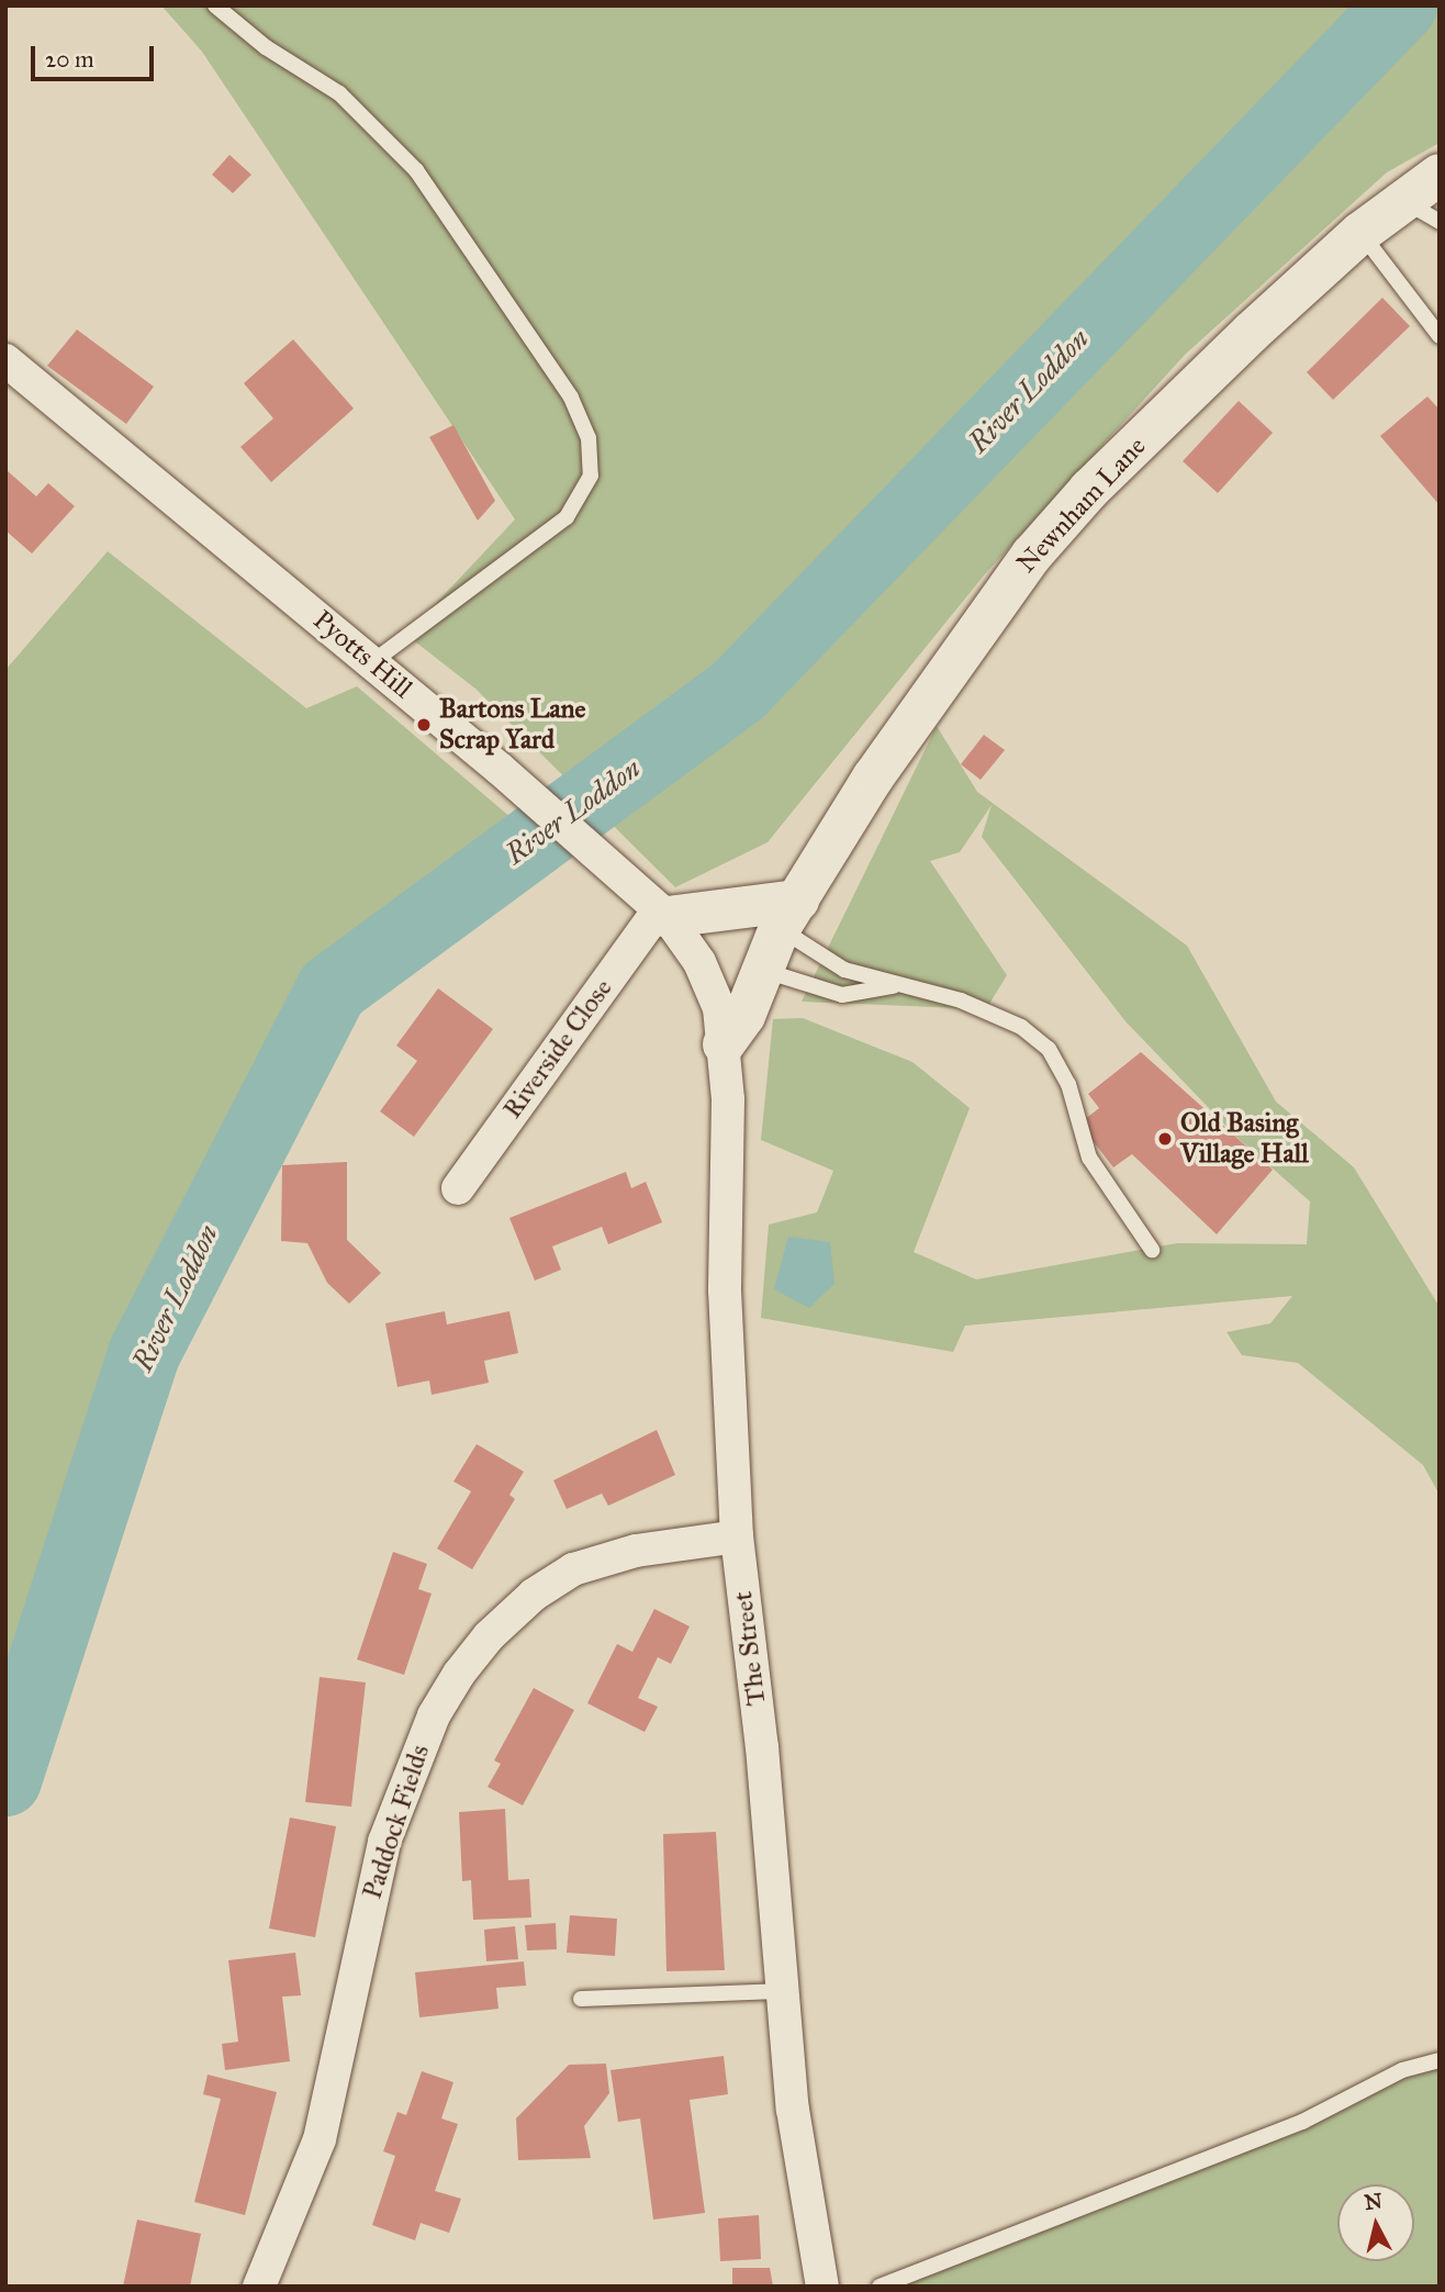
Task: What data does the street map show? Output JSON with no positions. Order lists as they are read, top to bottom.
{
  "streets": {
    "street": [
      "Newnham Lane",
      "Pyotts Hill",
      "Riverside Close",
      "The Street",
      "Paddock Fields"
    ]
  },
  "crossings": [
    ["Newnham Lane", "Pyotts Hill"],
    ["Newnham Lane", "The Street"],
    ["Pyotts Hill", "Riverside Close"],
    ["Pyotts Hill", "The Street"],
    ["The Street", "Paddock Fields"]
  ],
  "water": ["River Loddon"],
  "places": ["Bartons Lane Scrap Yard", "Old Basing Village Hall"],
  "scale_bar": "20 m",
  "north": "top"
}
